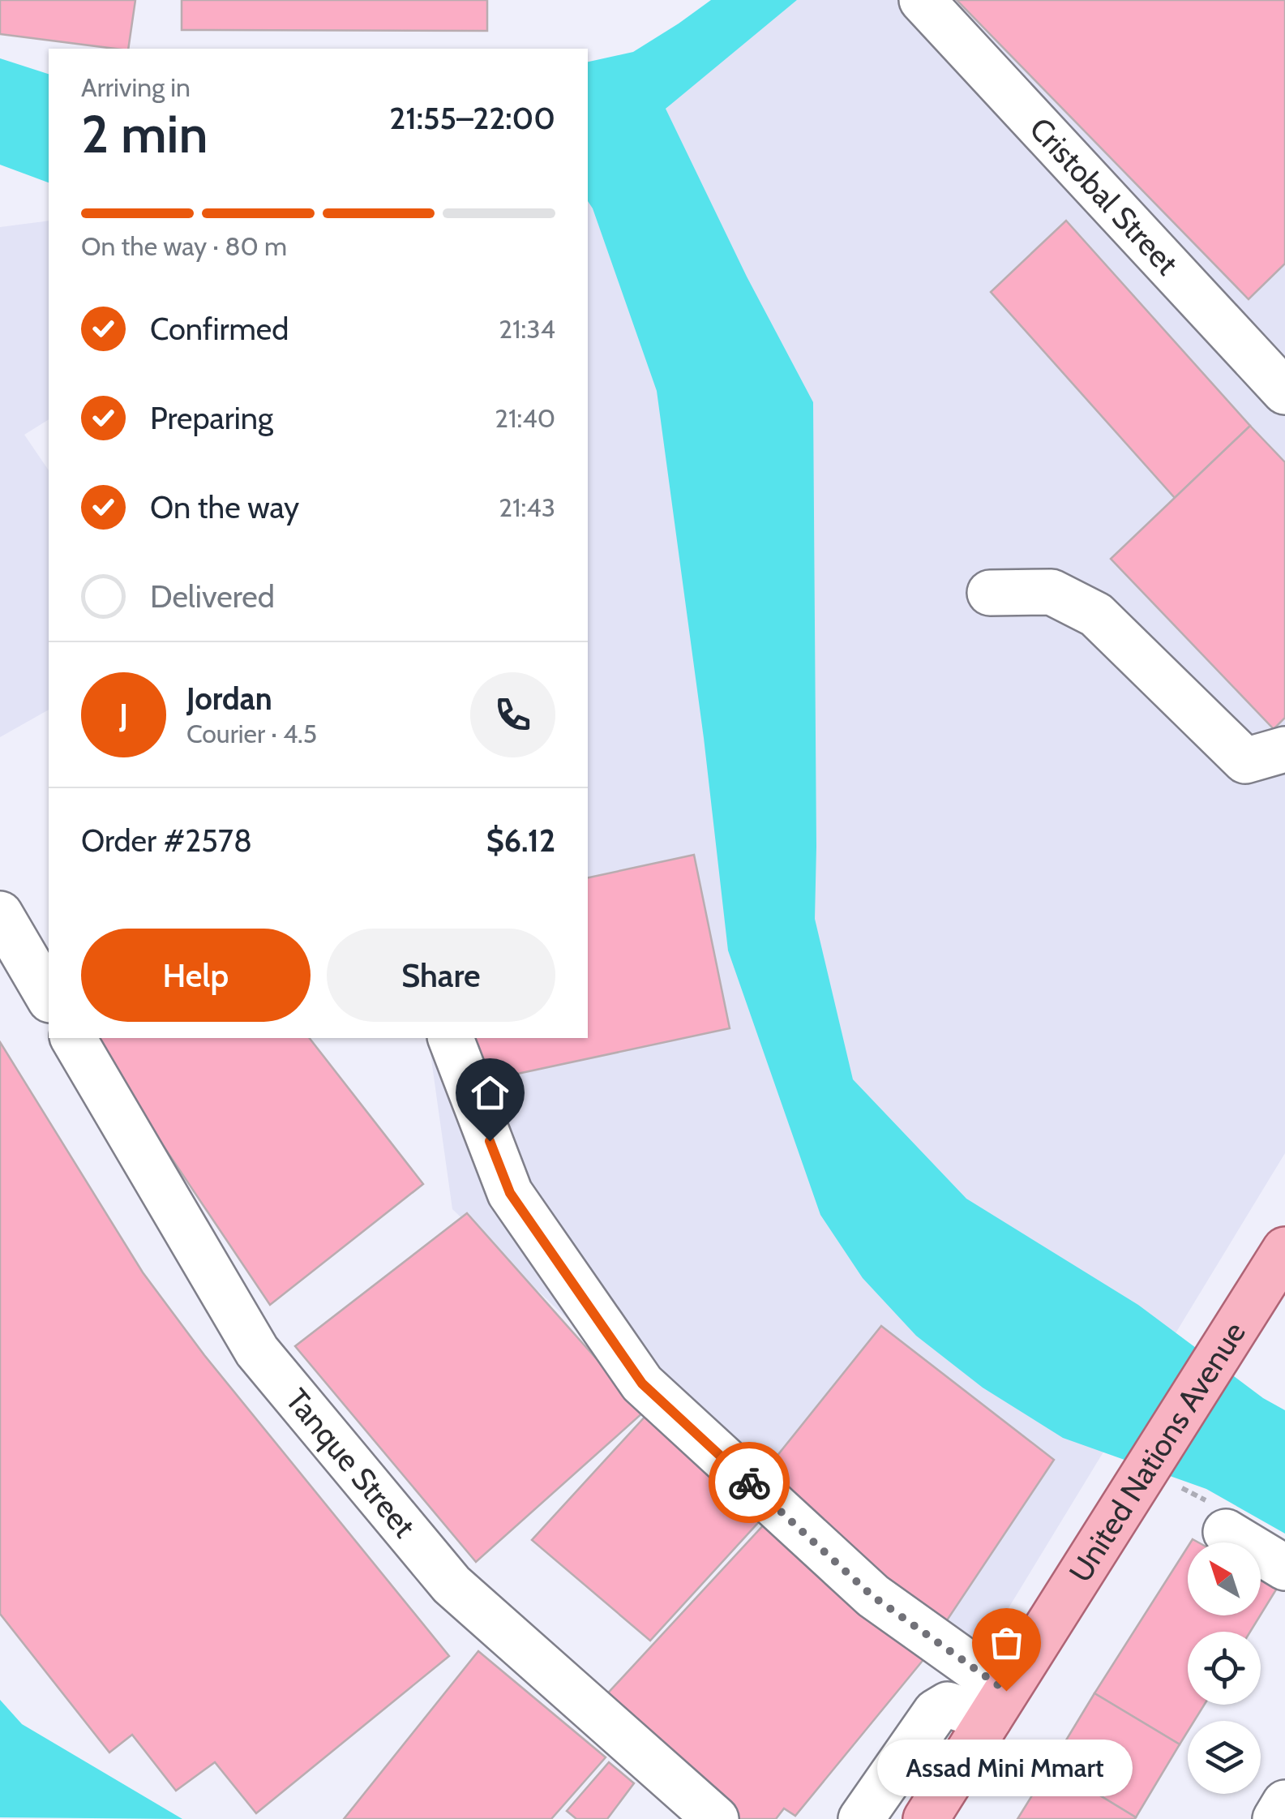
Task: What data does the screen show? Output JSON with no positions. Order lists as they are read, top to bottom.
{
  "streets": {
    "main road": ["United Nations Avenue"],
    "street": ["Cristobal Street", "Tanque Street"]
  },
  "places": ["Assad Mini Mmart"],
  "north": "top left",
  "page": {
    "heading": ["2 min", "Arriving in", "21:55–22:00"],
    "panel": [
      "Jordan",
      "Courier · 4.5",
      "Order #2578",
      "$6.12"
    ],
    "bar": "On the way · 80 m",
    "list": [
      ["Confirmed", "21:34"],
      ["Preparing", "21:40"],
      ["On the way", "21:43"],
      "Delivered"
    ],
    "round": "J",
    "buttons": ["Help", "Share"],
    "bubble": "Assad Mini Mmart"
  }
}
